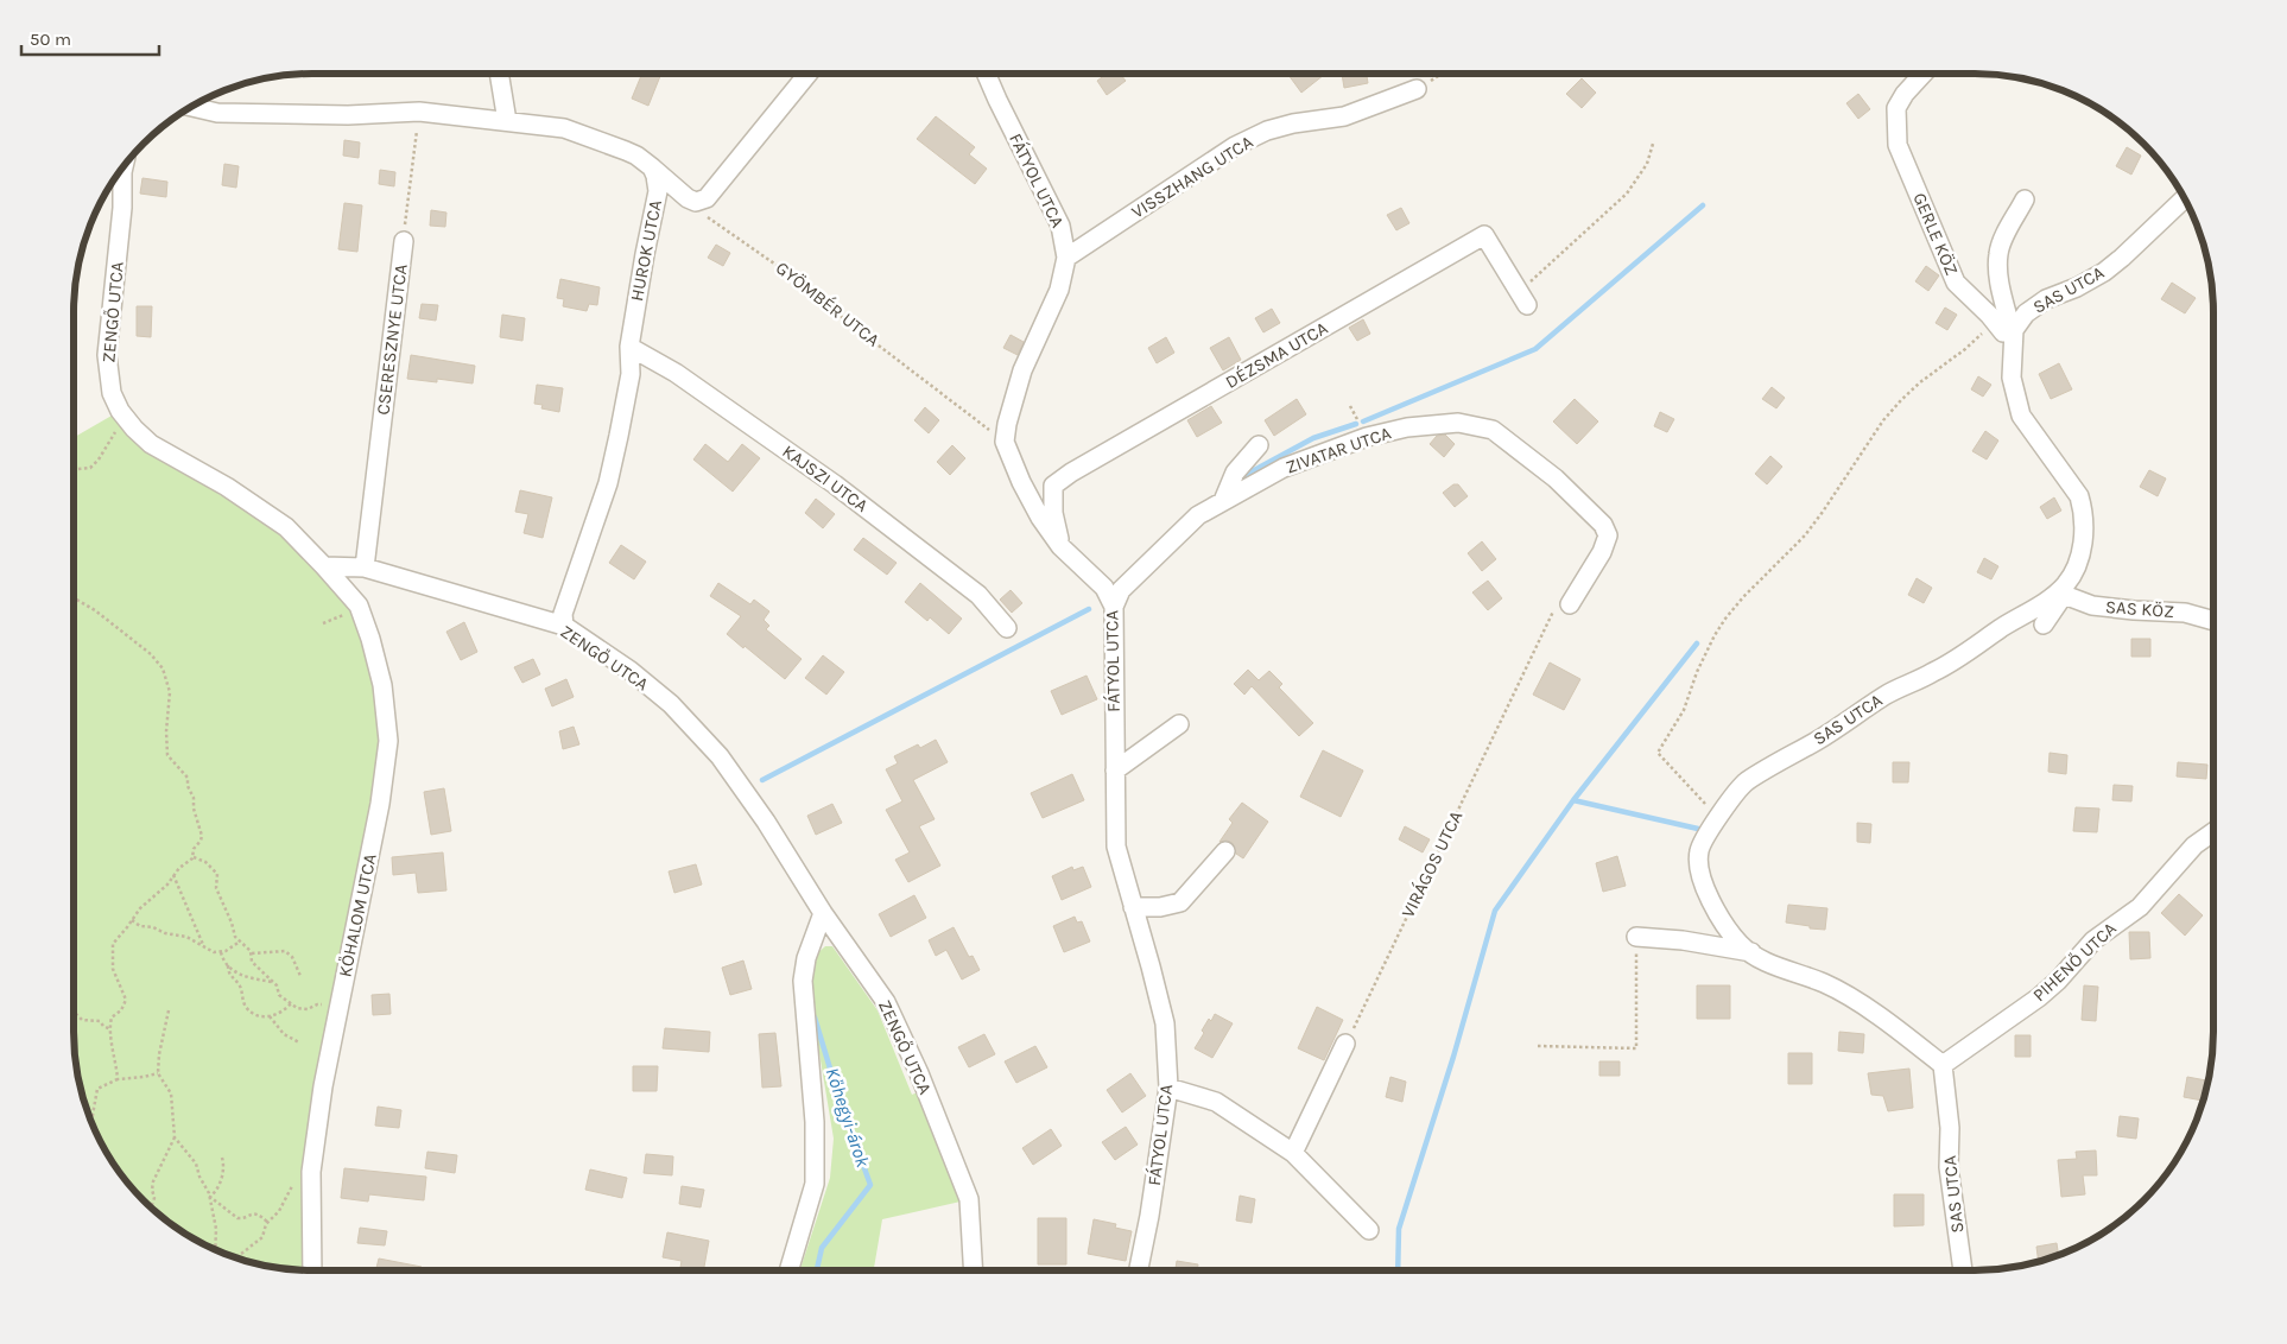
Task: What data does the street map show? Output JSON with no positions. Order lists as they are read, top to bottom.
{
  "streets": {
    "street": [
      "VISSZHANG UTCA",
      "FÁTYOL UTCA",
      "GERLE KÖZ",
      "HUROK UTCA",
      "SAS UTCA",
      "ZENGŐ UTCA",
      "CSERESZNYE UTCA",
      "DÉZSMA UTCA",
      "ZIVATAR UTCA",
      "KAJSZI UTCA",
      "SAS KÖZ",
      "KŐHALOM UTCA",
      "PIHENŐ UTCA"
    ],
    "path": ["GYÖMBÉR UTCA", "VIRÁGOS UTCA"]
  },
  "crossings": [
    ["VISSZHANG UTCA", "FÁTYOL UTCA"],
    ["FÁTYOL UTCA", "GYÖMBÉR UTCA"],
    ["FÁTYOL UTCA", "DÉZSMA UTCA"],
    ["FÁTYOL UTCA", "ZIVATAR UTCA"],
    ["GERLE KÖZ", "SAS UTCA"],
    ["HUROK UTCA", "ZENGŐ UTCA"],
    ["HUROK UTCA", "KAJSZI UTCA"],
    ["SAS UTCA", "SAS KÖZ"],
    ["SAS UTCA", "PIHENŐ UTCA"],
    ["ZENGŐ UTCA", "CSERESZNYE UTCA"],
    ["ZENGŐ UTCA", "KŐHALOM UTCA"],
    ["ZIVATAR UTCA", "VIRÁGOS UTCA"]
  ],
  "water": ["Kőhegyi-árok"],
  "scale_bar": "50 m"
}
